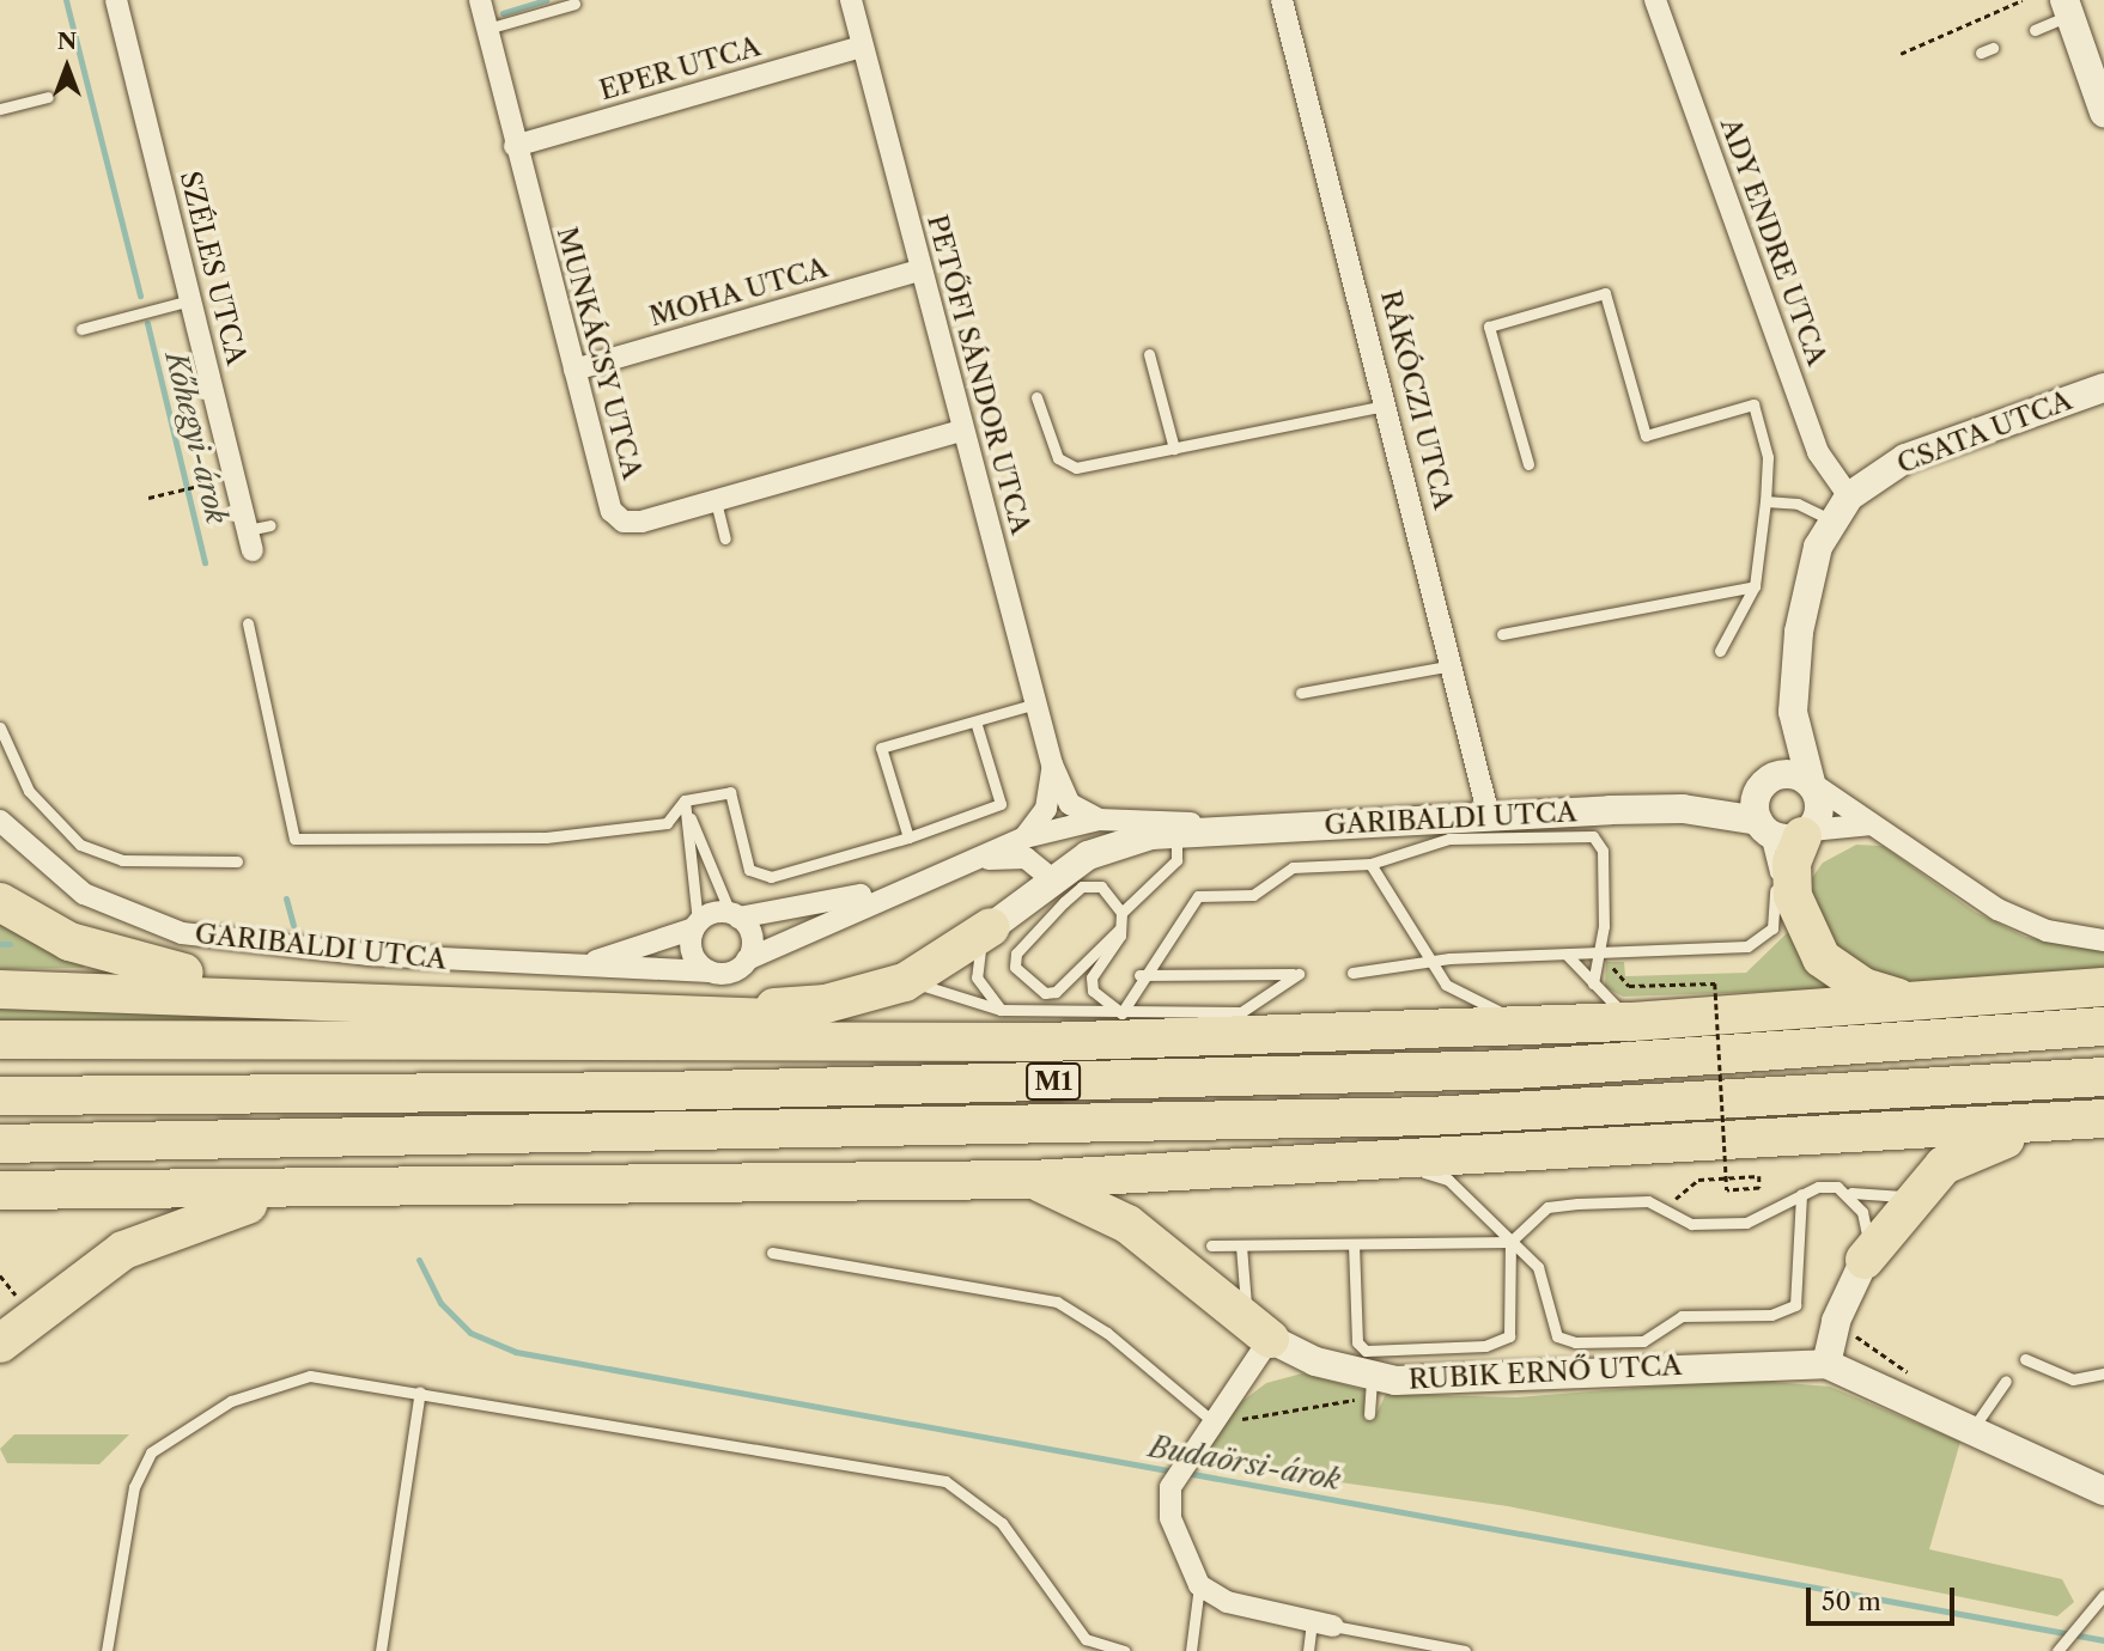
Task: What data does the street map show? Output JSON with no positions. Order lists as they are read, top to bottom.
{
  "streets": {
    "highway": ["M1"],
    "street": [
      "EPER UTCA",
      "ADY ENDRE UTCA",
      "SZÉLES UTCA",
      "MOHA UTCA",
      "MUNKÁCSY UTCA",
      "PETŐFI SÁNDOR UTCA",
      "RÁKÓCZI UTCA",
      "CSATA UTCA",
      "GARIBALDI UTCA",
      "RUBIK ERNŐ UTCA"
    ]
  },
  "crossings": [
    ["EPER UTCA", "MUNKÁCSY UTCA"],
    ["EPER UTCA", "PETŐFI SÁNDOR UTCA"],
    ["ADY ENDRE UTCA", "CSATA UTCA"],
    ["MOHA UTCA", "MUNKÁCSY UTCA"],
    ["MOHA UTCA", "PETŐFI SÁNDOR UTCA"],
    ["MUNKÁCSY UTCA", "PETŐFI SÁNDOR UTCA"],
    ["PETŐFI SÁNDOR UTCA", "GARIBALDI UTCA"],
    ["RÁKÓCZI UTCA", "GARIBALDI UTCA"]
  ],
  "water": ["Kőhegyi-árok", "Budaörsi-árok"],
  "scale_bar": "50 m",
  "north": "top"
}
